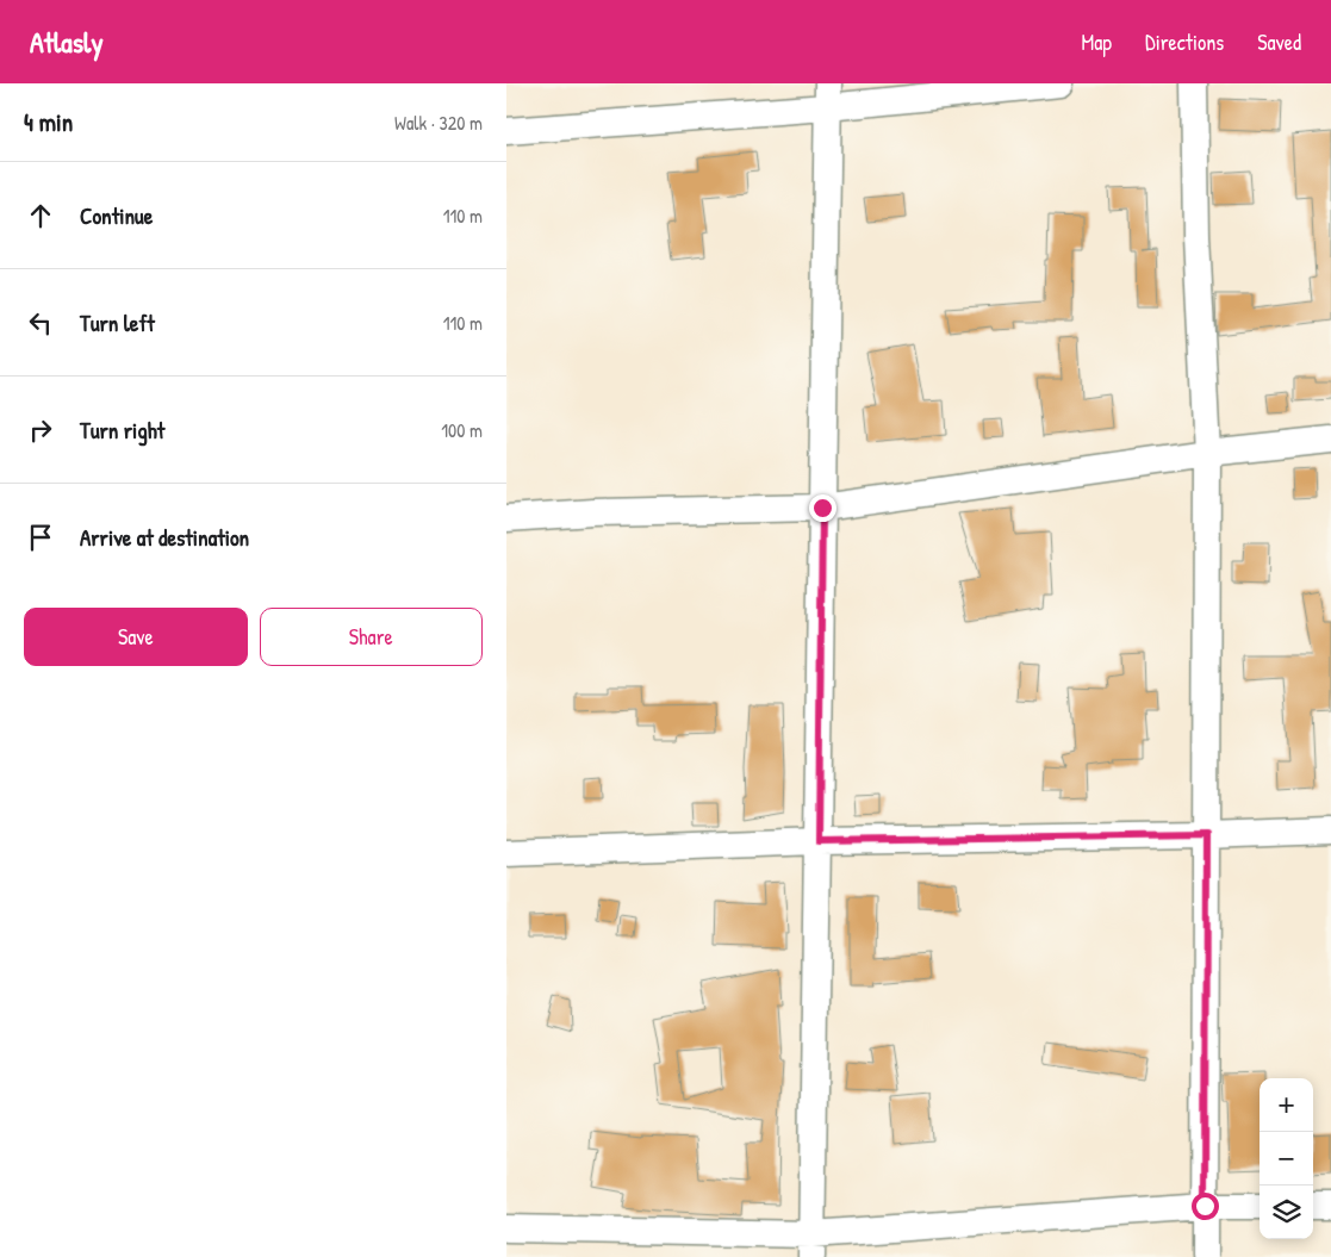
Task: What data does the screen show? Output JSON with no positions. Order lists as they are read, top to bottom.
{
  "page": {
    "header": "Atlasly",
    "nav": ["Map", "Directions", "Saved"],
    "heading": ["4 min", "Walk · 320 m"],
    "list": [
      ["Continue", "110 m"],
      ["Turn left", "110 m"],
      ["Turn right", "100 m"],
      "Arrive at destination"
    ],
    "buttons": ["Save", "Share"],
    "map_buttons": ["+", "−"]
  }
}
